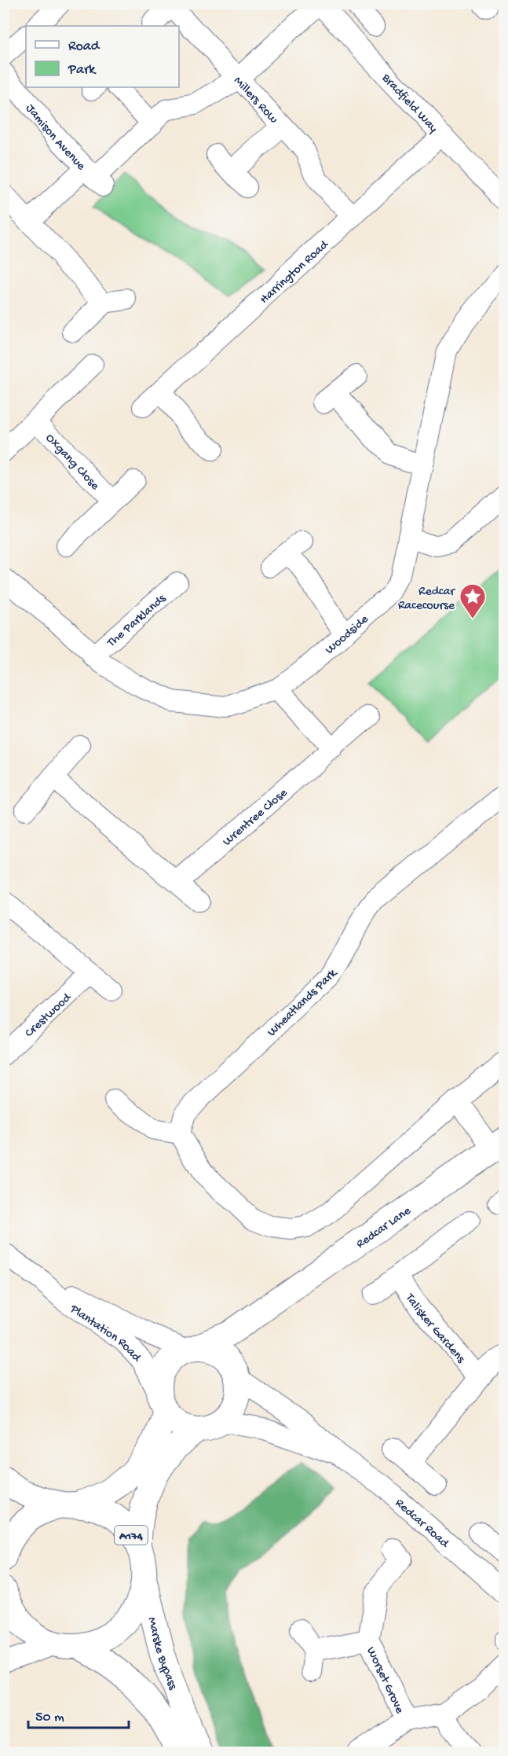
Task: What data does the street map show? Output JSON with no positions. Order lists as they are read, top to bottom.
{
  "streets": {
    "main road": ["Redcar Lane", "A174", "Marske Bypass"],
    "street": [
      "Millers Row",
      "Bradfield Way",
      "Jamison Avenue",
      "Harrington Road",
      "Oxgang Close",
      "The Parklands",
      "Woodside",
      "Wrentree Close",
      "Wheatlands Park",
      "Crestwood",
      "Talisker Gardens",
      "Plantation Road",
      "Redcar Road",
      "Worset Grove"
    ]
  },
  "crossings": [
    ["Millers Row", "Jamison Avenue"],
    ["Millers Row", "Harrington Road"],
    ["Bradfield Way", "Jamison Avenue"],
    ["Bradfield Way", "Harrington Road"],
    ["The Parklands", "Woodside"],
    ["Redcar Lane", "Plantation Road"],
    ["Redcar Lane", "Redcar Road"],
    ["Plantation Road", "Redcar Road"],
    ["A174", "Marske Bypass"]
  ],
  "places": {
    "place": ["Redcar Racecourse"]
  },
  "legend": ["Road", "Park"],
  "scale_bar": "50 m"
}
